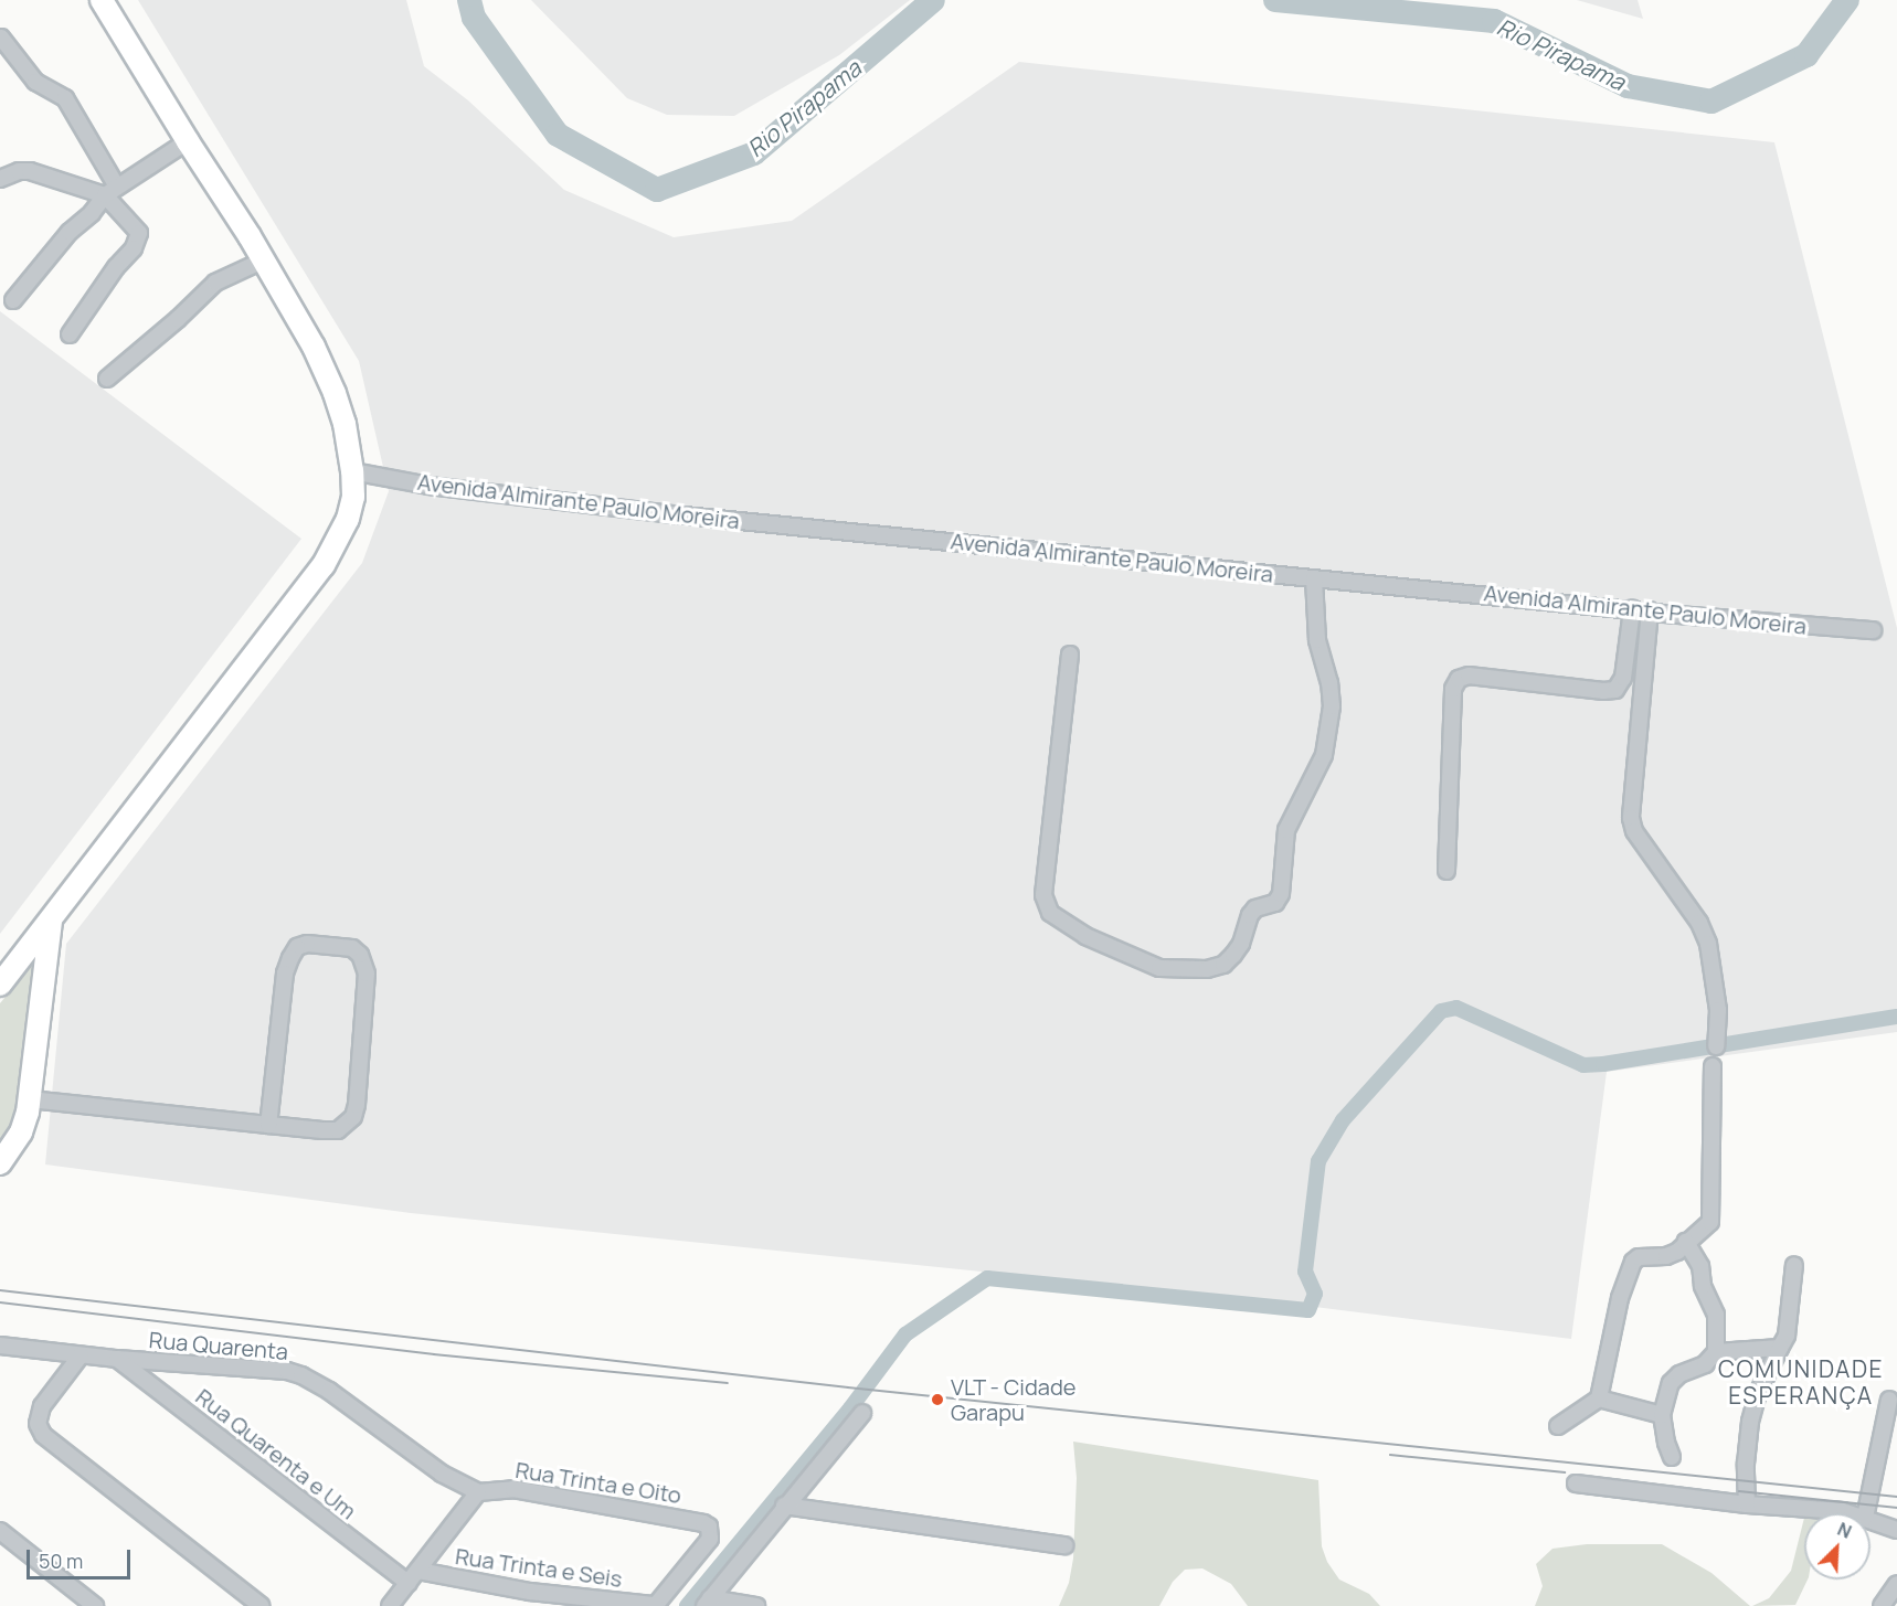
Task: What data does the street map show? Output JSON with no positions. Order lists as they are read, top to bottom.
{
  "streets": {
    "street": [
      "Avenida Almirante Paulo Moreira",
      "Rua Quarenta",
      "Rua Quarenta e Um",
      "Rua Trinta e Oito",
      "Rua Trinta e Seis"
    ]
  },
  "crossings": [
    ["Rua Quarenta", "Rua Quarenta e Um"],
    ["Rua Quarenta", "Rua Trinta e Oito"],
    ["Rua Quarenta", "Rua Trinta e Seis"],
    ["Rua Quarenta e Um", "Rua Trinta e Seis"],
    ["Rua Trinta e Oito", "Rua Trinta e Seis"]
  ],
  "districts": ["COMUNIDADE ESPERANÇA"],
  "water": ["Rio Pirapama"],
  "places": ["VLT - Cidade Garapu"],
  "scale_bar": "50 m",
  "north": "top right"
}
